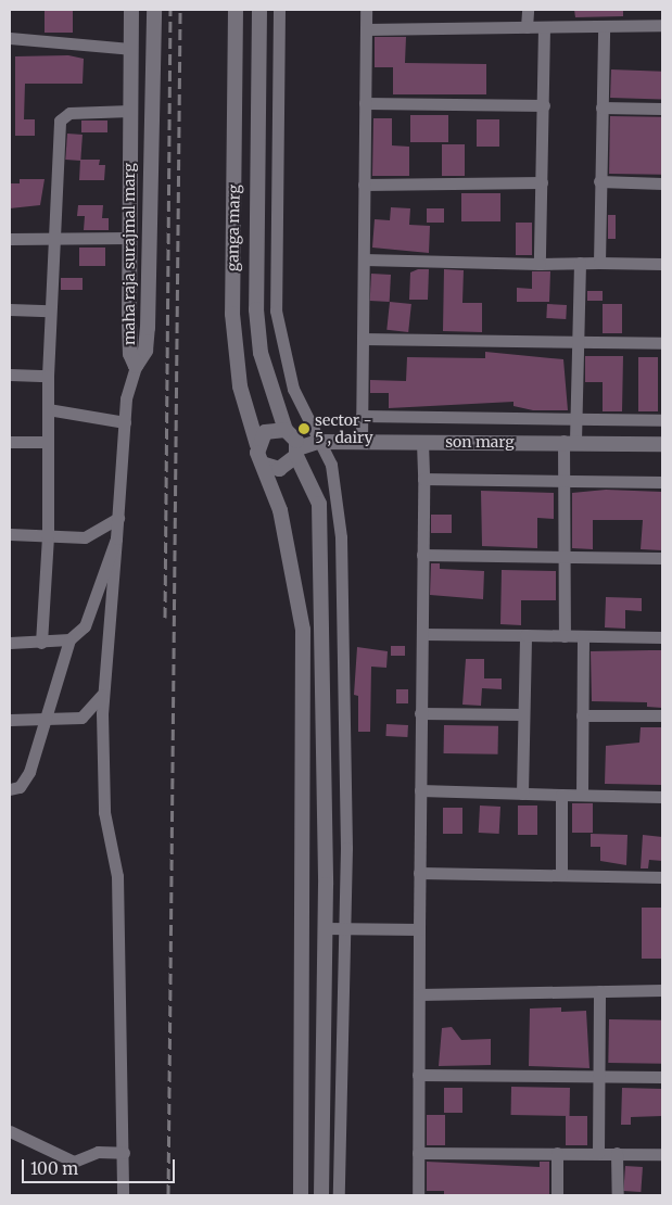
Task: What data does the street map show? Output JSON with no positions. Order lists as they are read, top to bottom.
{
  "streets": {
    "street": ["ganga marg", "maha raja surajmal marg", "son marg"]
  },
  "crossings": [
    ["ganga marg", "son marg"]
  ],
  "places": ["sector - 5 , dairy"],
  "scale_bar": "100 m"
}
